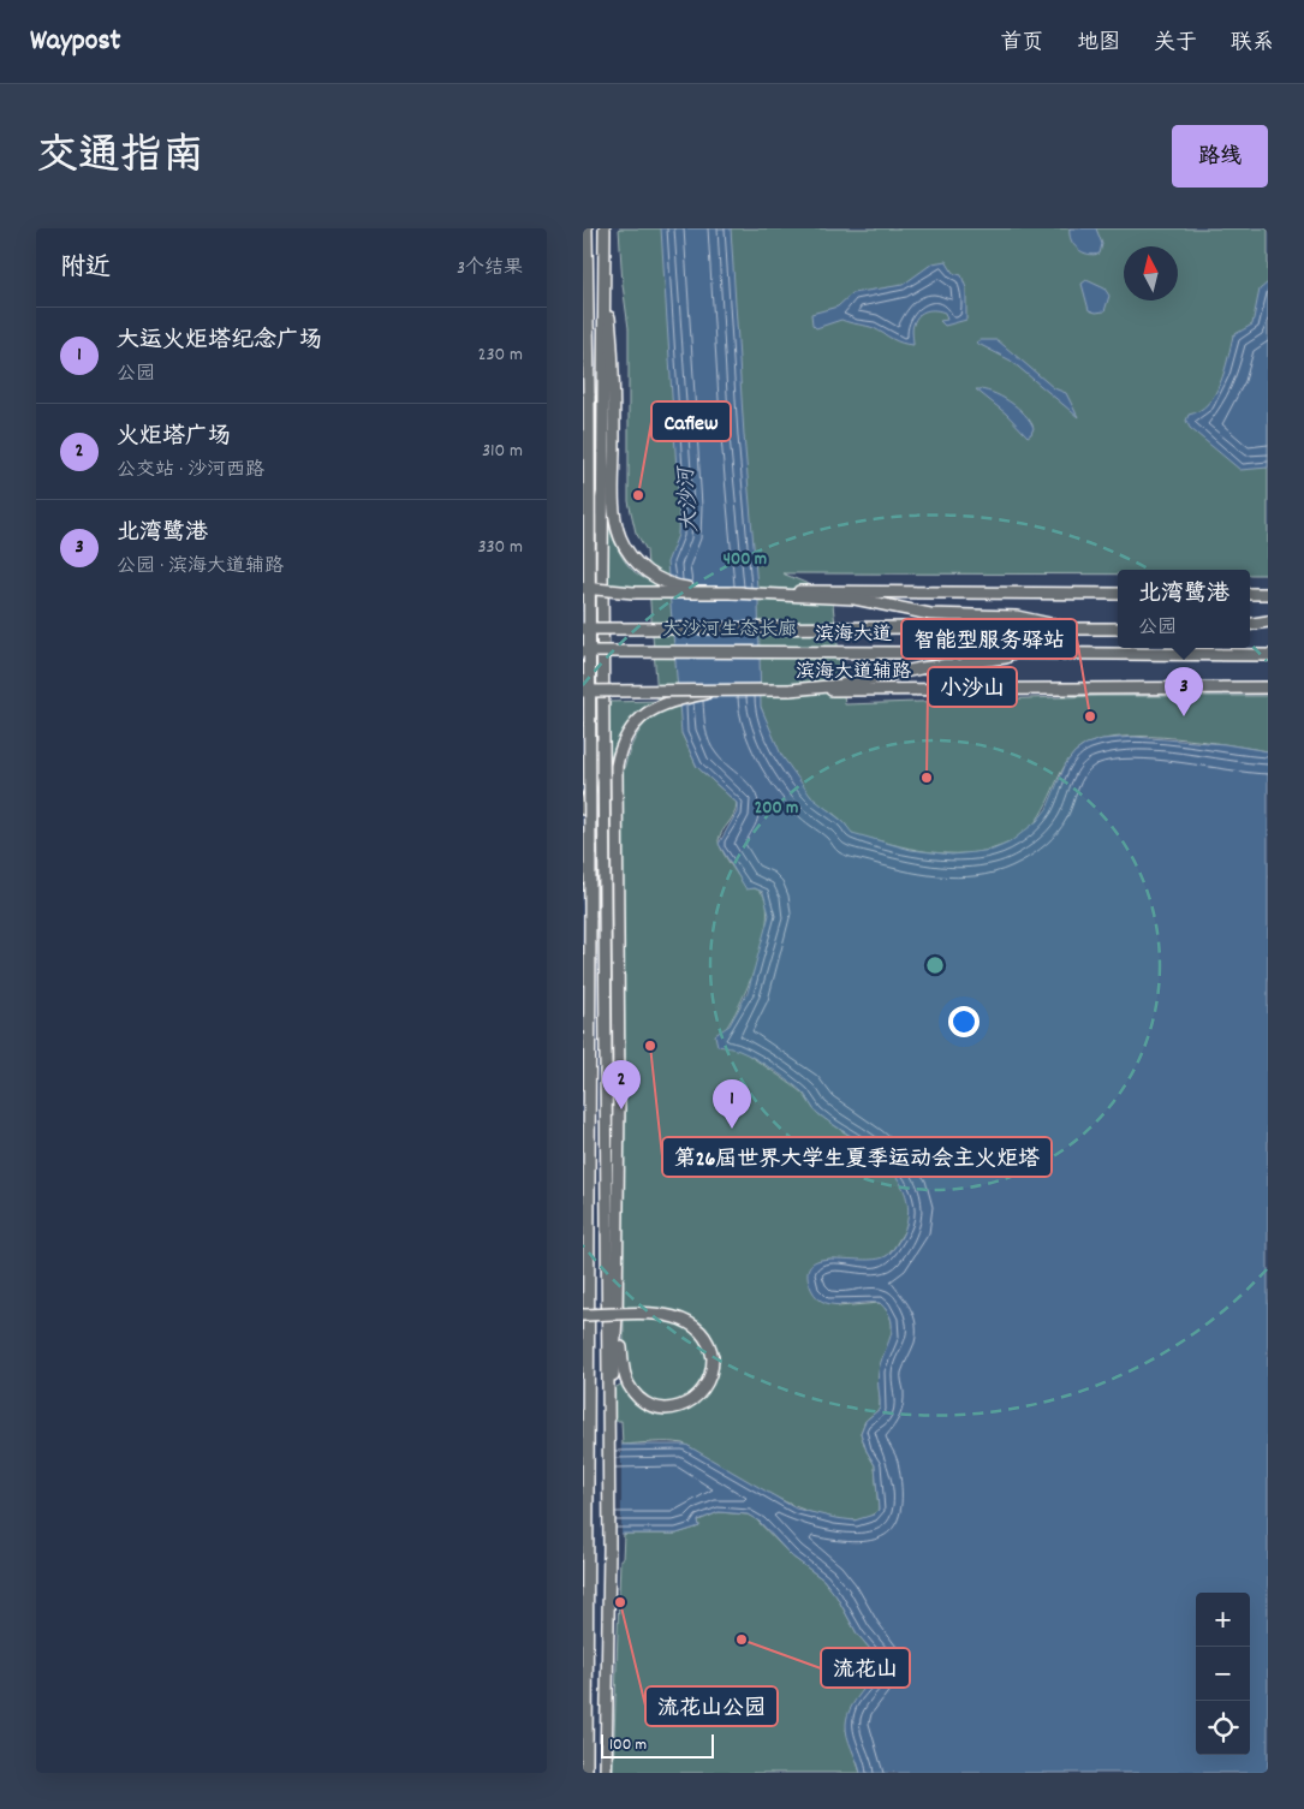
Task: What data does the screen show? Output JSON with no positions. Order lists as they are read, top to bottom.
{
  "streets": {
    "main road": ["滨海大道", "滨海大道辅路"]
  },
  "water": ["大沙河"],
  "parks": ["大沙河生态长廊"],
  "places": [
    "Cafiew",
    "智能型服务驿站",
    "小沙山",
    "第26届世界大学生夏季运动会主火炬塔",
    "流花山公园",
    "流花山"
  ],
  "scale_bar": "100 m",
  "north": "top",
  "page": {
    "header": "Waypost",
    "nav": [
      "首页",
      "地图",
      "关于",
      "联系"
    ],
    "title": "交通指南",
    "buttons": "路线",
    "heading": ["附近", "3个结果"],
    "list": [
      {
        "mark": "1",
        "name": "大运火炬塔纪念广场",
        "note": "公园",
        "value": "230 m"
      },
      {
        "mark": "2",
        "name": "火炬塔广场",
        "note": "公交站 · 沙河西路",
        "value": "310 m"
      },
      {
        "mark": "3",
        "name": "北湾鹭港",
        "note": "公园 · 滨海大道辅路",
        "value": "330 m"
      }
    ],
    "popup": ["北湾鹭港", "公园"],
    "pins": ["3", "2", "1"],
    "map_buttons": ["+", "−"],
    "scale": "100 m"
  },
  "rings": ["400 m", "200 m"]
}
